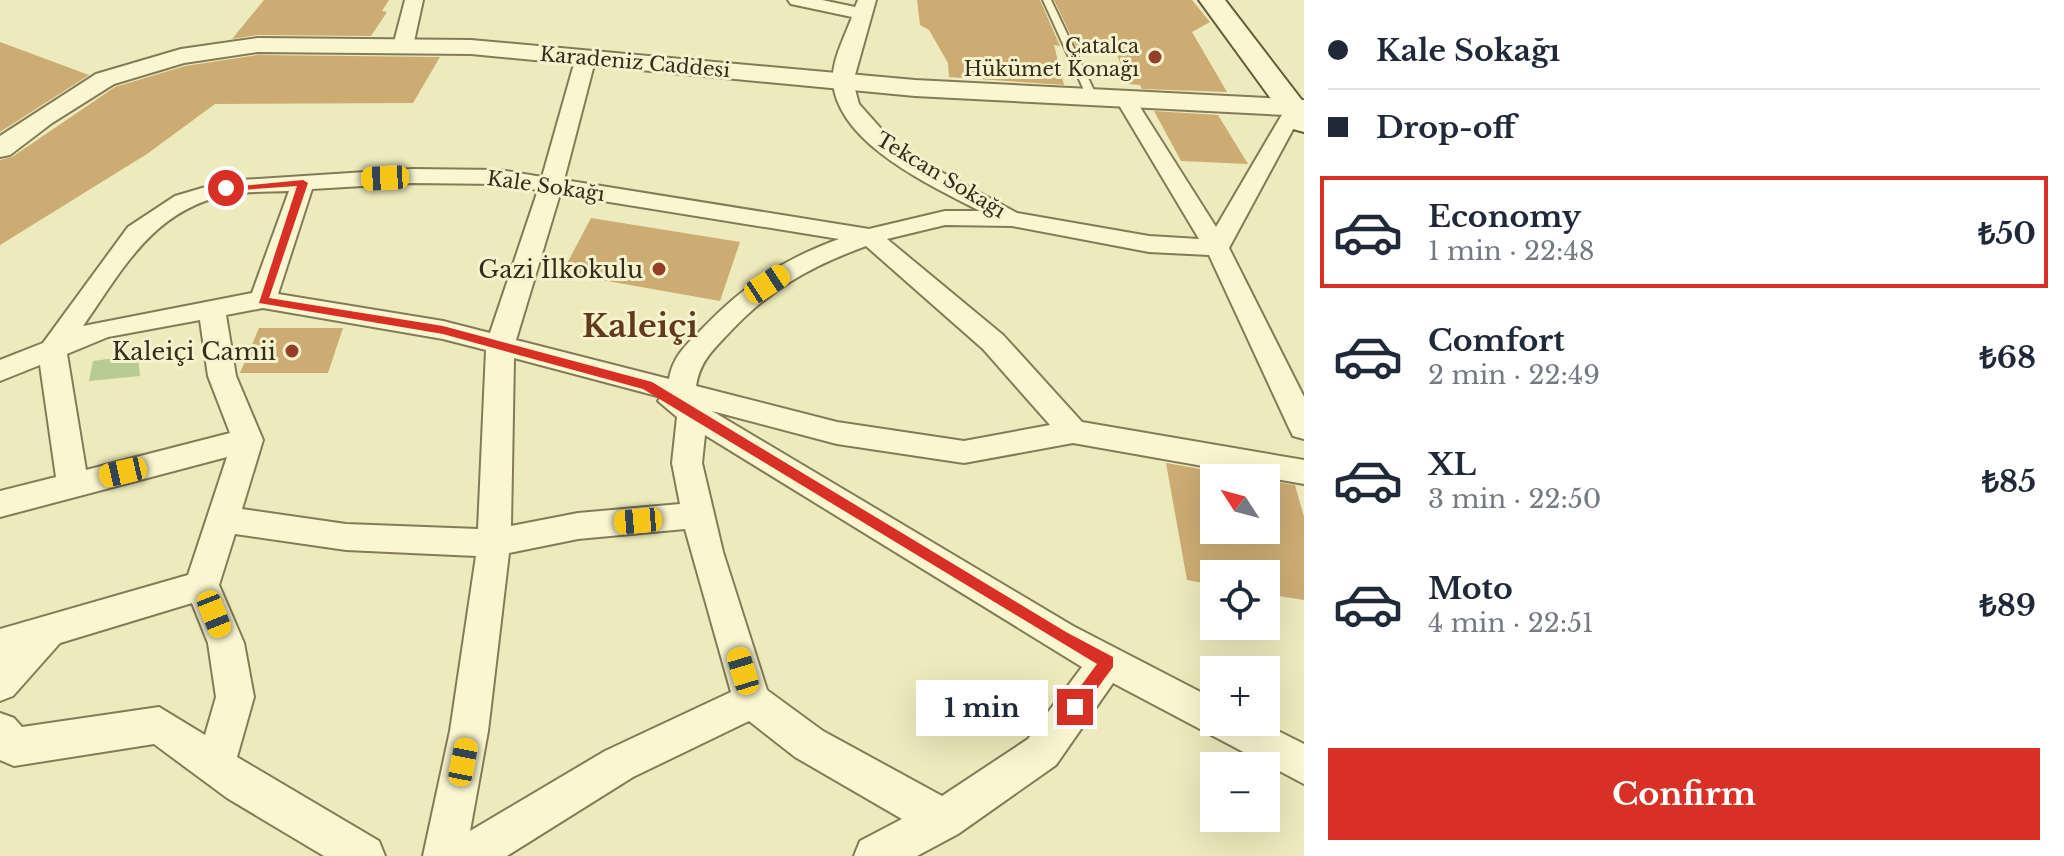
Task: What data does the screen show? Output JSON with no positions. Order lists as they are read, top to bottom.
{
  "streets": {
    "street": ["Karadeniz Caddesi", "Tekcan Sokağı", "Kale Sokağı"]
  },
  "crossings": [
    ["Karadeniz Caddesi", "Tekcan Sokağı"]
  ],
  "districts": ["Kaleiçi"],
  "places": ["Çatalca Hükümet Konağı", "Gazi İlkokulu", "Kaleiçi Camii"],
  "north": "top left",
  "page": {
    "banner": ["Kale Sokağı", "Drop-off"],
    "list": [
      {
        "name": "Economy",
        "note": "1 min · 22:48",
        "value": "₺50"
      },
      {
        "name": "Comfort",
        "note": "2 min · 22:49",
        "value": "₺68"
      },
      {
        "name": "XL",
        "note": "3 min · 22:50",
        "value": "₺85"
      },
      {
        "name": "Moto",
        "note": "4 min · 22:51",
        "value": "₺89"
      }
    ],
    "map_buttons": ["+", "−"],
    "bubble": "1 min",
    "buttons": "Confirm"
  }
}
